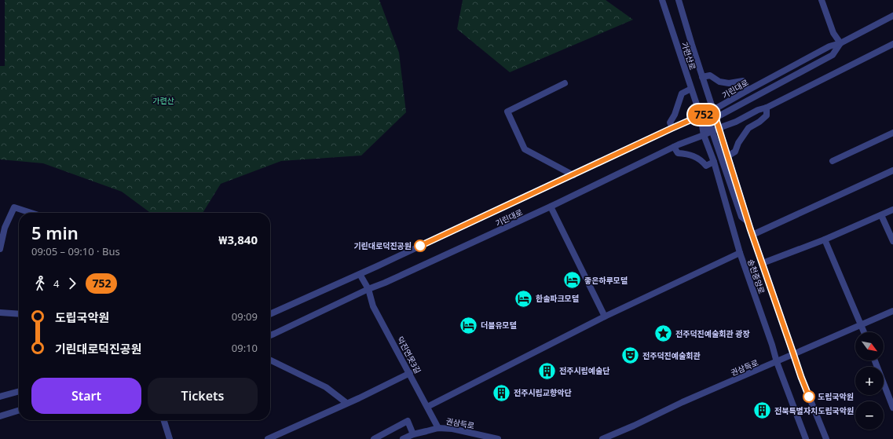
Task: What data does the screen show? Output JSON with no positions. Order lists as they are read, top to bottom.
{
  "streets": {
    "street": [
      "가련산로",
      "기린대로",
      "송천중앙로",
      "덕진연못3길",
      "권삼득로"
    ]
  },
  "crossings": [
    ["가련산로", "기린대로"],
    ["가련산로", "송천중앙로"],
    ["기린대로", "송천중앙로"],
    ["기린대로", "덕진연못3길"],
    ["송천중앙로", "권삼득로"],
    ["덕진연못3길", "권삼득로"]
  ],
  "parks": ["가련산"],
  "places": {
    "other": ["기린대로덕진공원", "도립국악원"],
    "hotel": ["좋은하루모텔", "한솔파크모텔", "더블유모텔"],
    "place": ["전주덕진예술회관 광장"],
    "theatre": ["전주덕진예술회관"],
    "building": ["전주시립예술단", "전주시립교향악단", "전북특별자치도립국악원"]
  },
  "lines": ["bus line 752"],
  "north": "bottom right",
  "page": {
    "on_map": "752",
    "heading": ["5 min", "09:05 – 09:10 · Bus", "₩3,840"],
    "legs": ["4", "752"],
    "list": [
      {
        "name": "도립국악원",
        "value": "09:09"
      },
      {
        "name": "기린대로덕진공원",
        "value": "09:10"
      }
    ],
    "map_buttons": ["+", "−"],
    "buttons": ["Start", "Tickets"]
  }
}
